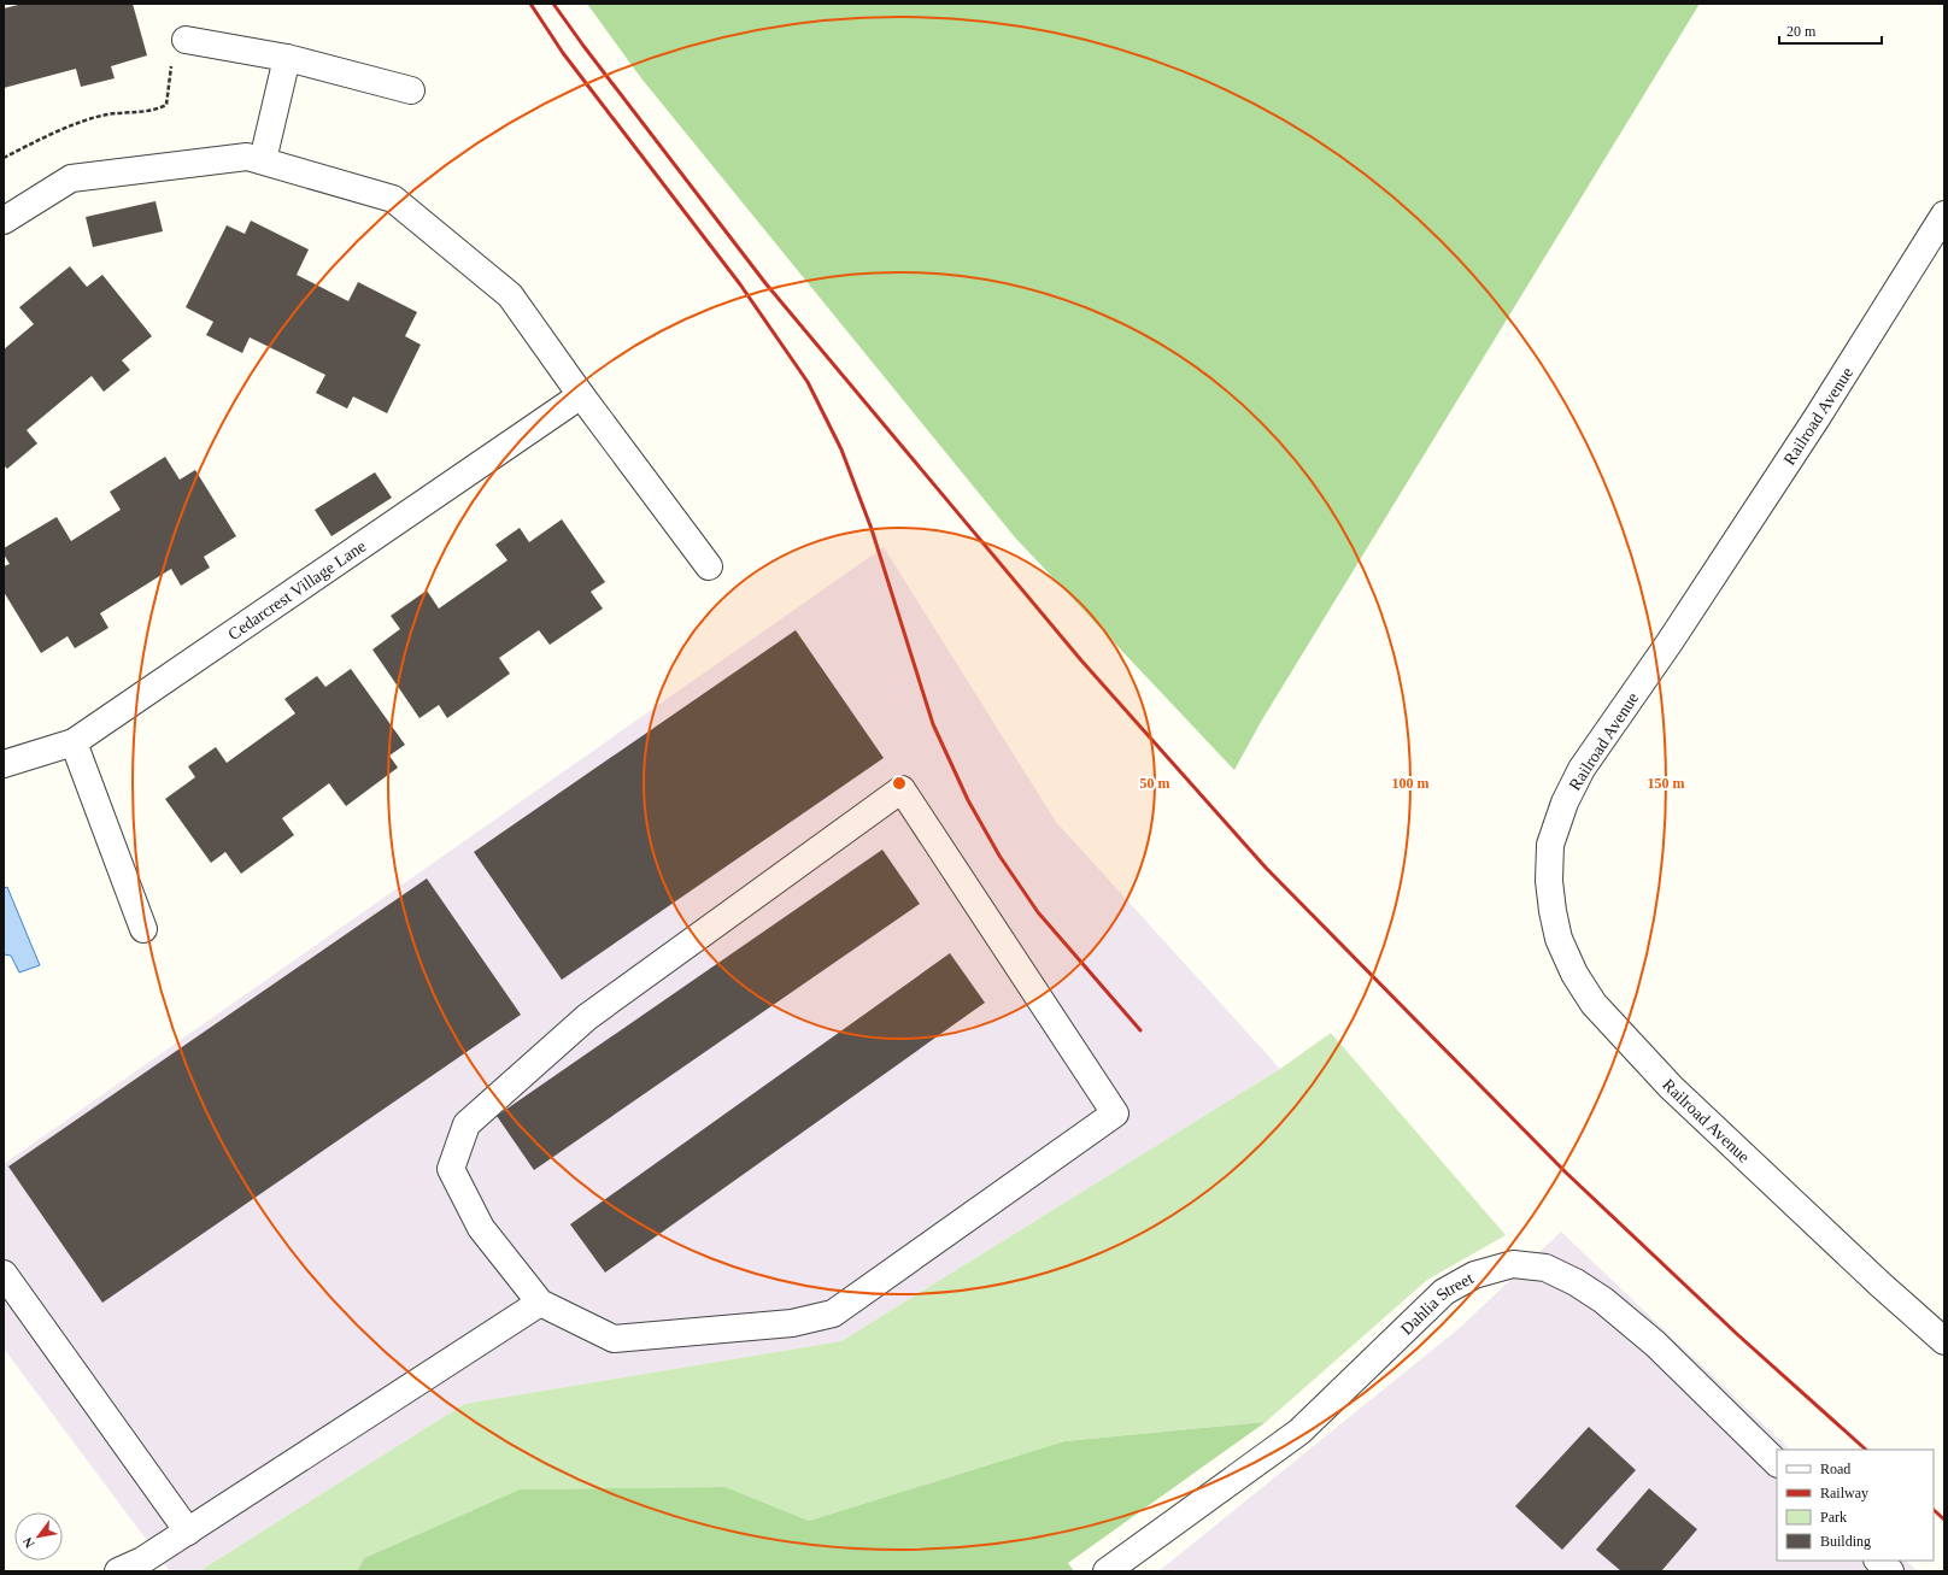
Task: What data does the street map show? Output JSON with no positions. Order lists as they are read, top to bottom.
{
  "streets": {
    "street": ["Railroad Avenue", "Cedarcrest Village Lane", "Dahlia Street"]
  },
  "legend": [
    "Road",
    "Railway",
    "Park",
    "Building"
  ],
  "scale_bar": "20 m",
  "north": "bottom left",
  "rings": ["50 m", "100 m", "150 m"]
}
